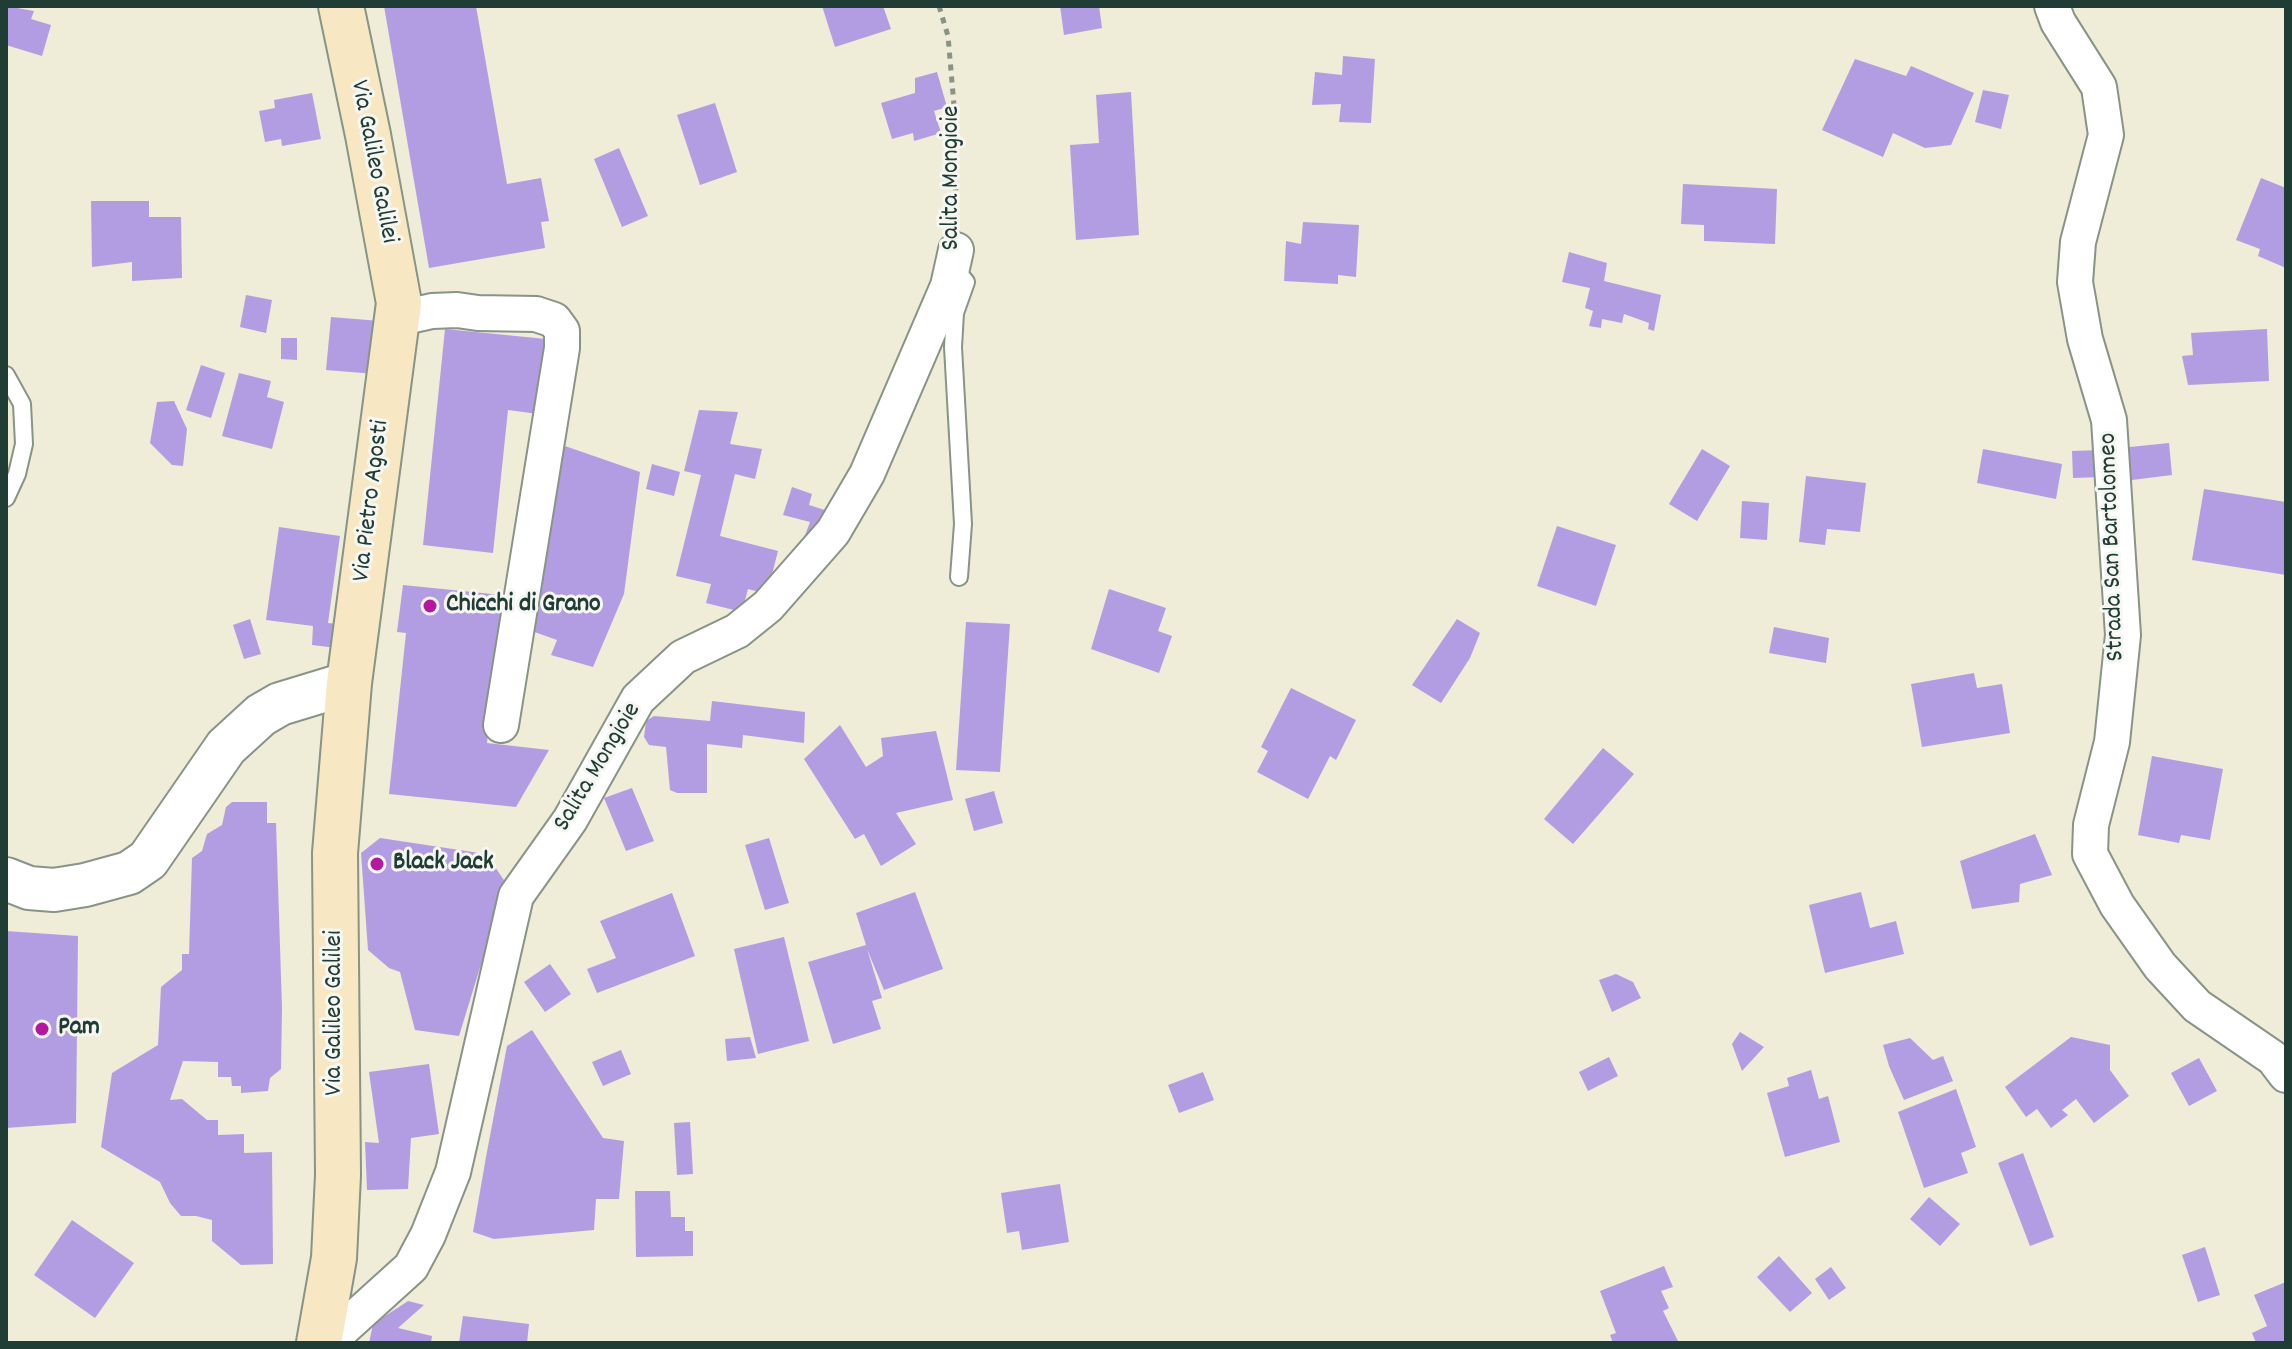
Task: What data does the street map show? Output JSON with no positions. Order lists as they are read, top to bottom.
{
  "streets": {
    "main road": ["Via Galileo Galilei", "Via Pietro Agosti"],
    "street": ["Salita Mongioie", "Strada San Bartolomeo"]
  },
  "crossings": [
    ["Via Galileo Galilei", "Via Pietro Agosti"]
  ],
  "places": ["Chicchi di Grano", "Black Jack", "Pam"]
}
